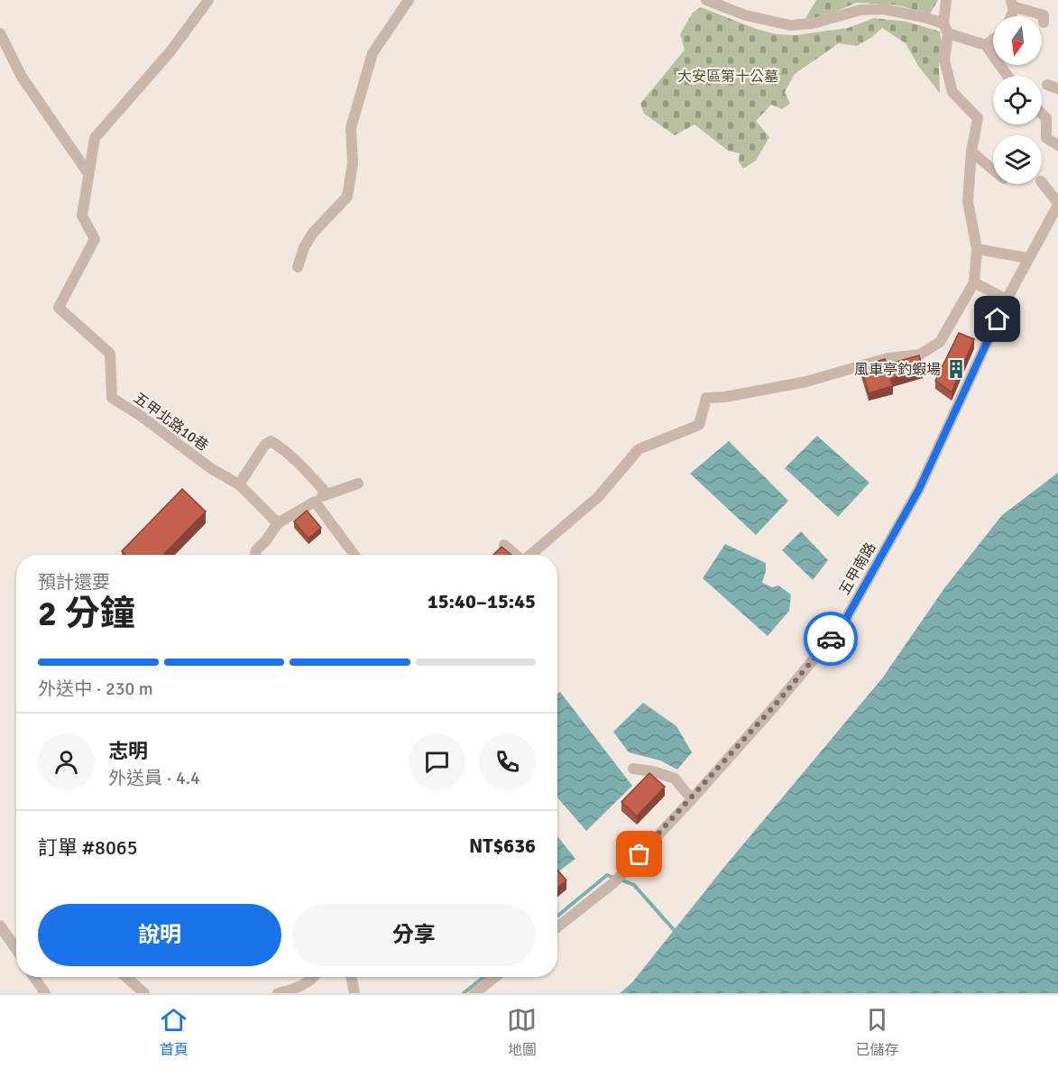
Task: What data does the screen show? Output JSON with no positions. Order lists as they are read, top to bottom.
{
  "streets": {
    "street": ["五甲北路10巷", "五甲南路"]
  },
  "parks": ["大安區第十公墓"],
  "places": {
    "building": ["風車亭釣蝦場"]
  },
  "north": "bottom",
  "page": {
    "heading": ["2 分鐘", "預計還要", "15:40–15:45"],
    "panel": [
      "志明",
      "外送員 · 4.4",
      "訂單 #8065",
      "NT$636"
    ],
    "bar": "外送中 · 230 m",
    "buttons": ["說明", "分享"],
    "tabs": ["首頁", "地圖", "已儲存"]
  }
}
